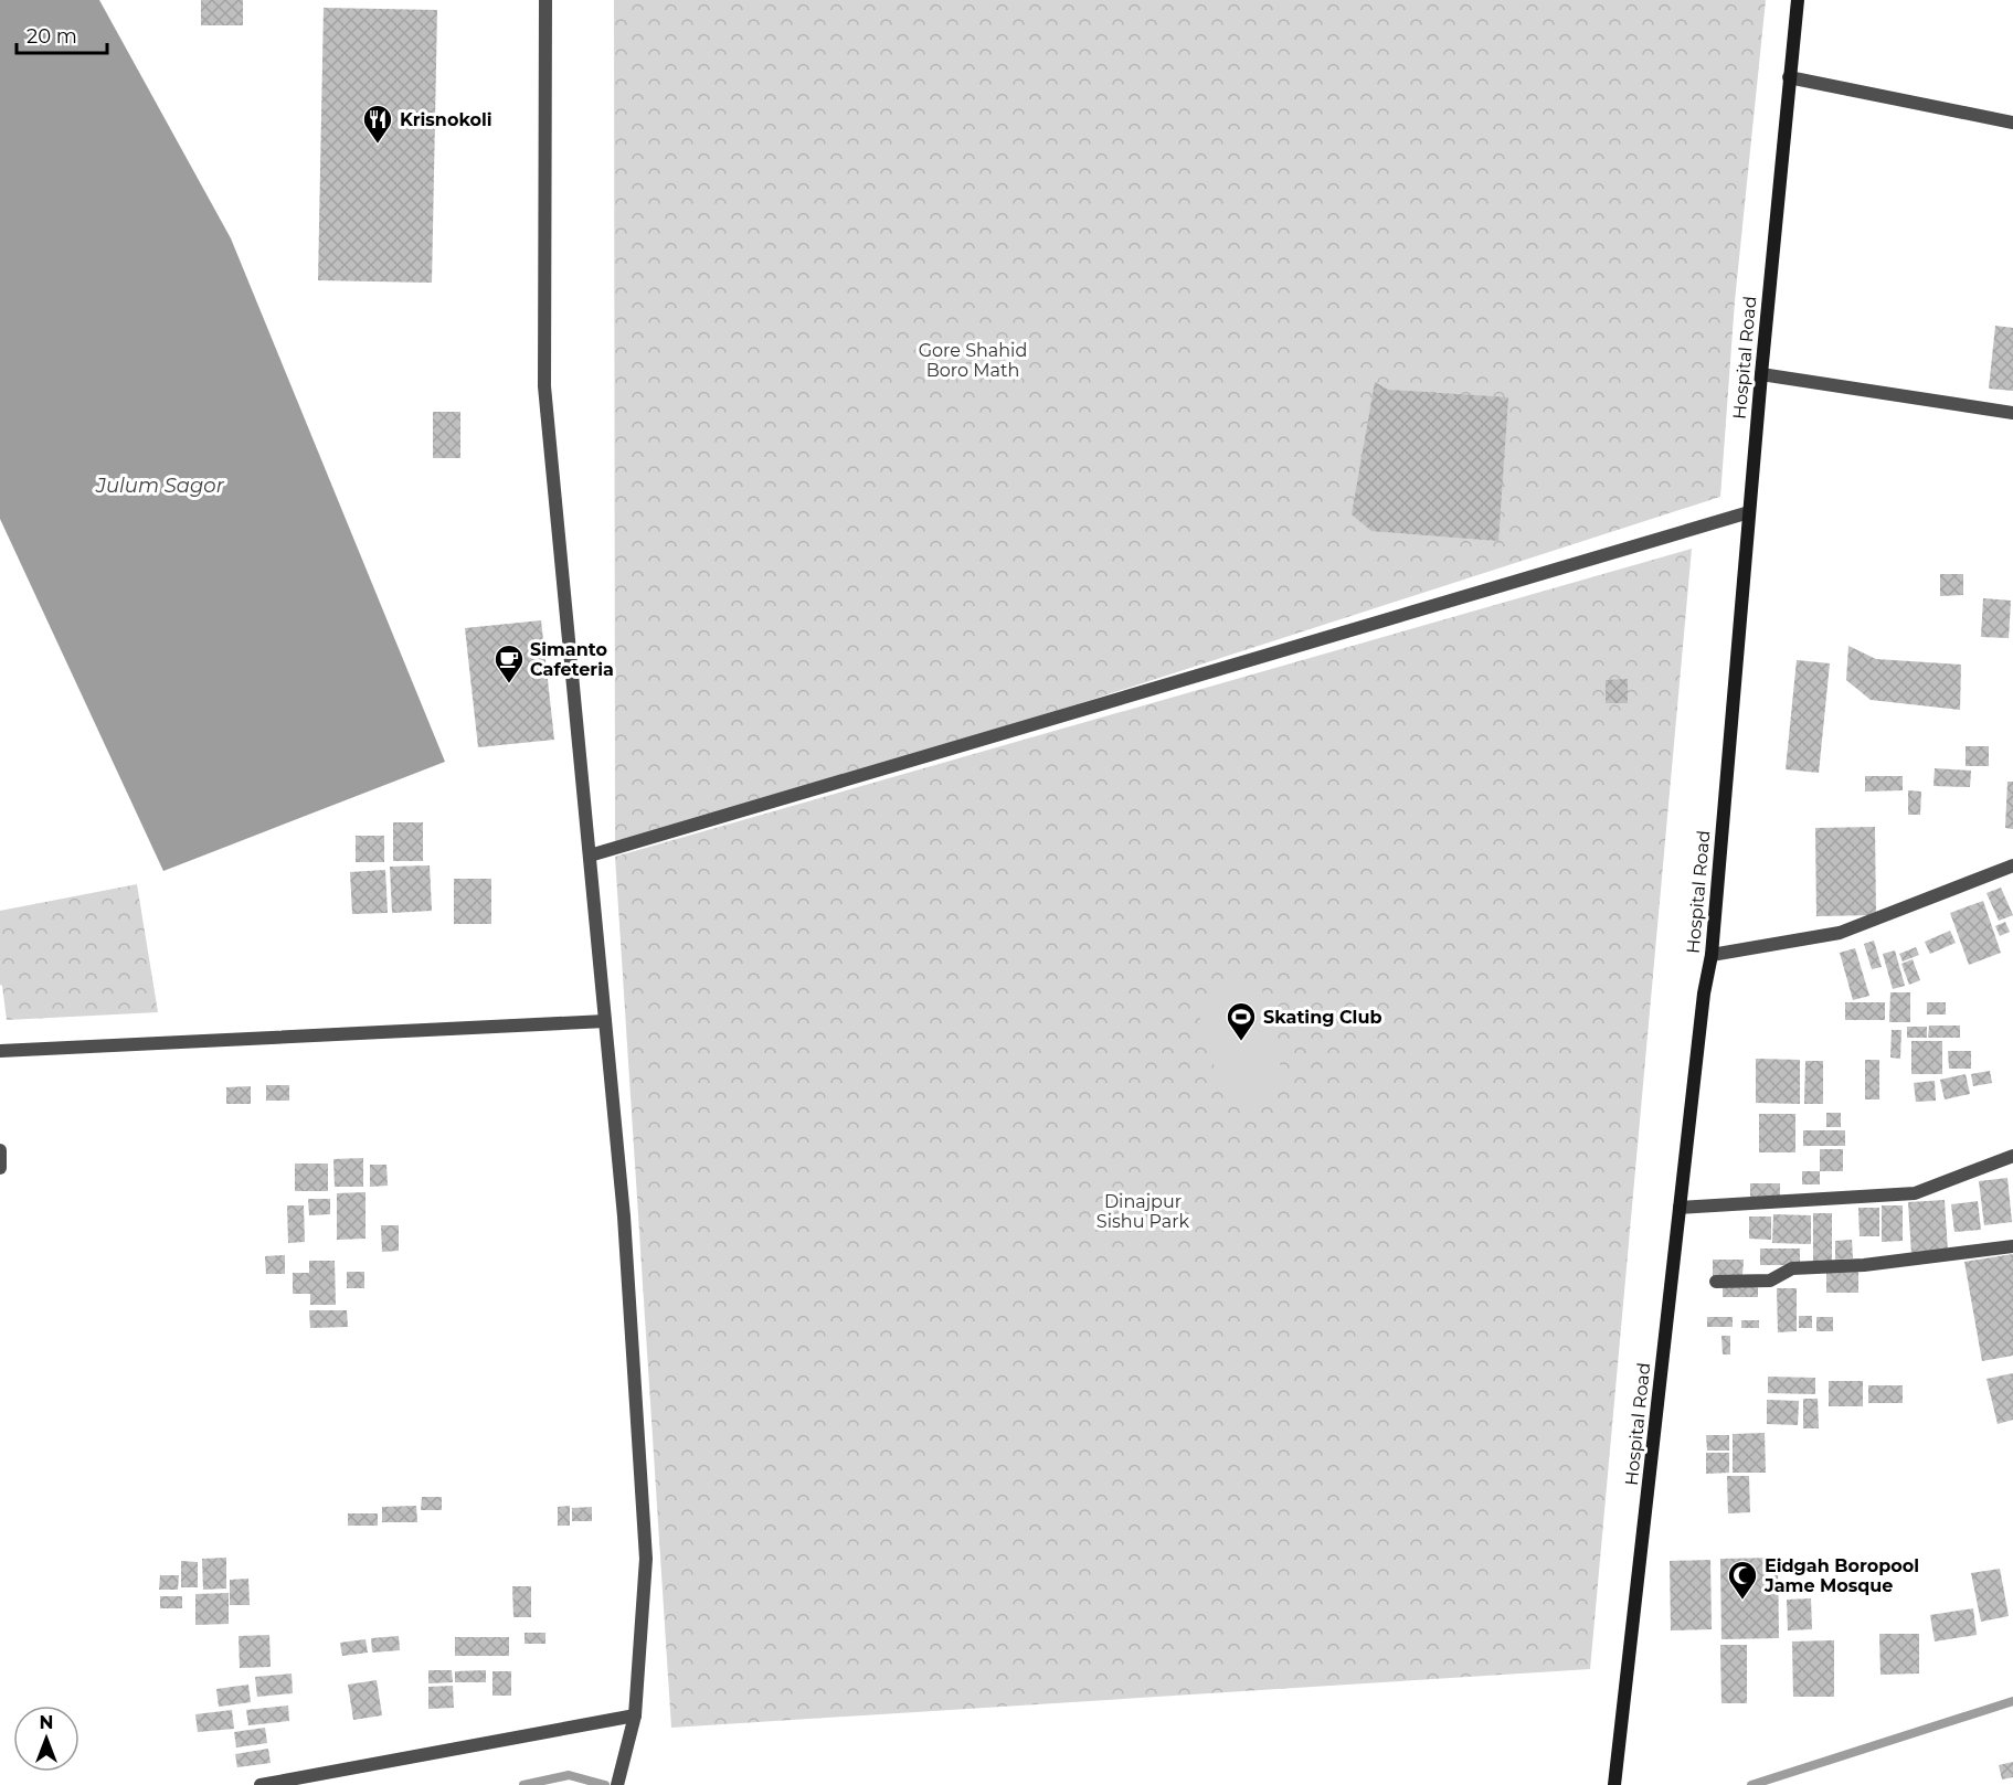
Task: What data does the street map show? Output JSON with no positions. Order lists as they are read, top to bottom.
{
  "streets": {
    "main road": ["Hospital Road"]
  },
  "water": ["Julum Sagor"],
  "parks": ["Gore Shahid Boro Math", "Dinajpur Sishu Park"],
  "places": {
    "restaurant": ["Krisnokoli"],
    "cafe": ["Simanto Cafeteria"],
    "sports": ["Skating Club"],
    "mosque": ["Eidgah Boropool Jame Mosque"]
  },
  "scale_bar": "20 m",
  "north": "top"
}
